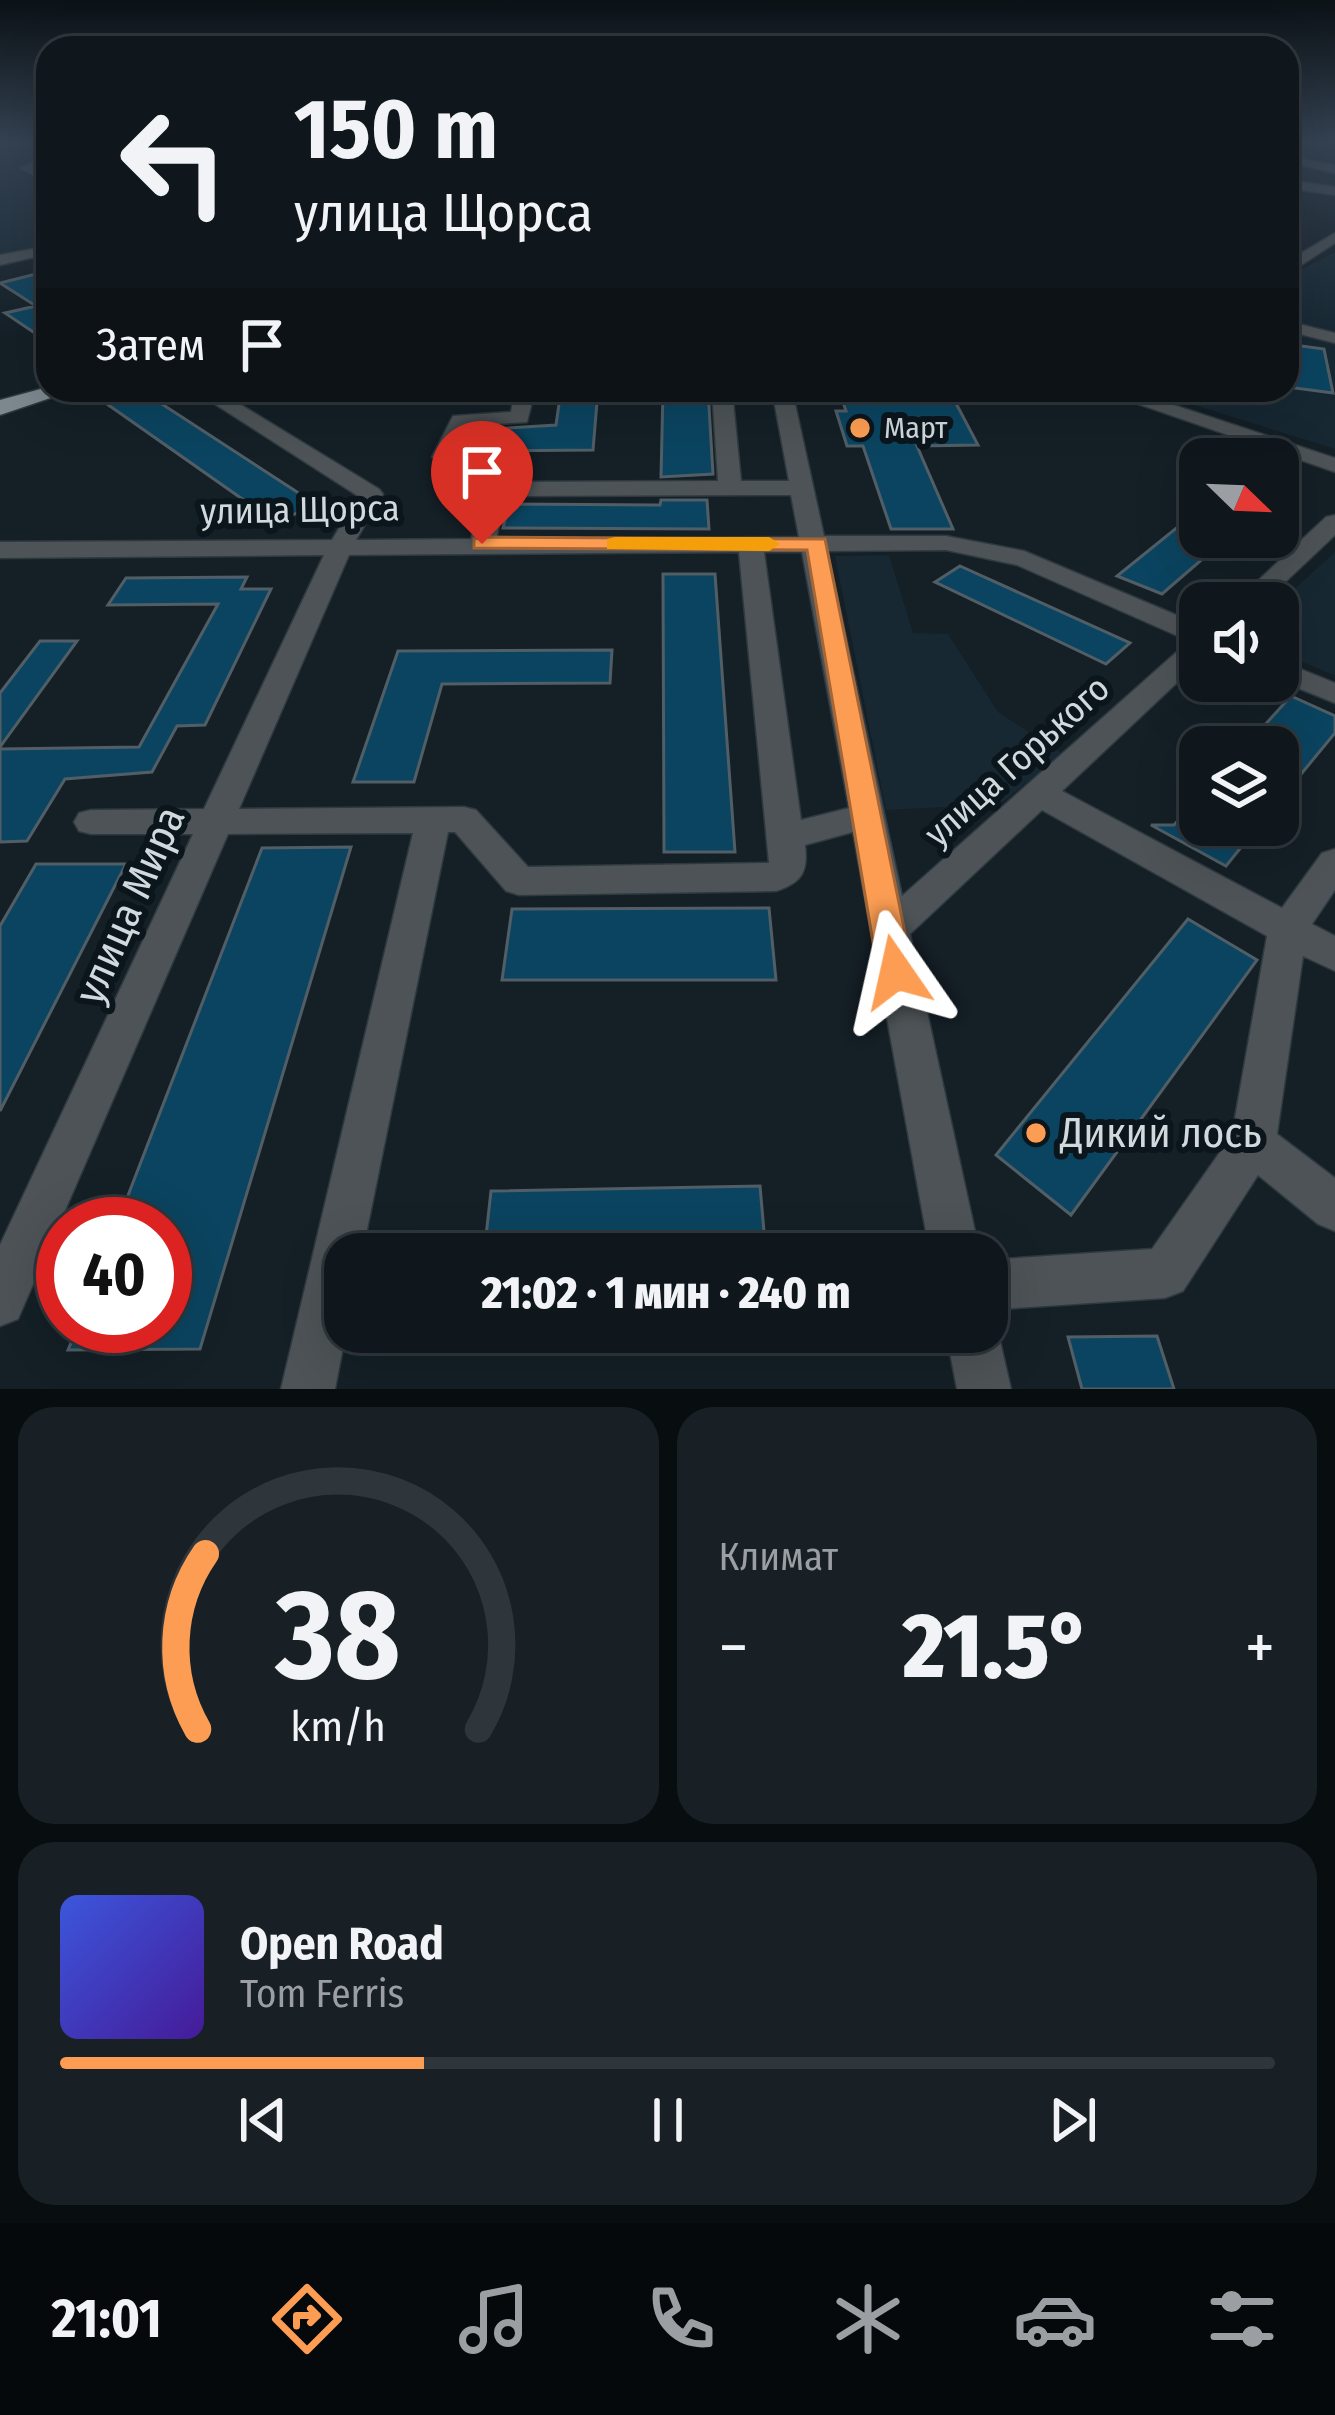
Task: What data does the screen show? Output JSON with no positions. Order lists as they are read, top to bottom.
{
  "streets": {
    "street": ["улица Щорса", "улица Горького", "улица Мира"]
  },
  "crossings": [
    ["улица Щорса", "улица Мира"]
  ],
  "places": ["Март", "Дикий лось"],
  "north": "bottom right",
  "page": {
    "turn": ["150 m", "улица Щорса"],
    "then": "Затем",
    "limit": "40",
    "trip": "21:02 · 1 мин · 240 m",
    "tile": "Климат",
    "heat": ["−", "21.5°", "+"],
    "song": ["Open Road", "Tom Ferris"],
    "tabs": "21:01",
    "gauge": ["38", "km/h"]
  }
}
